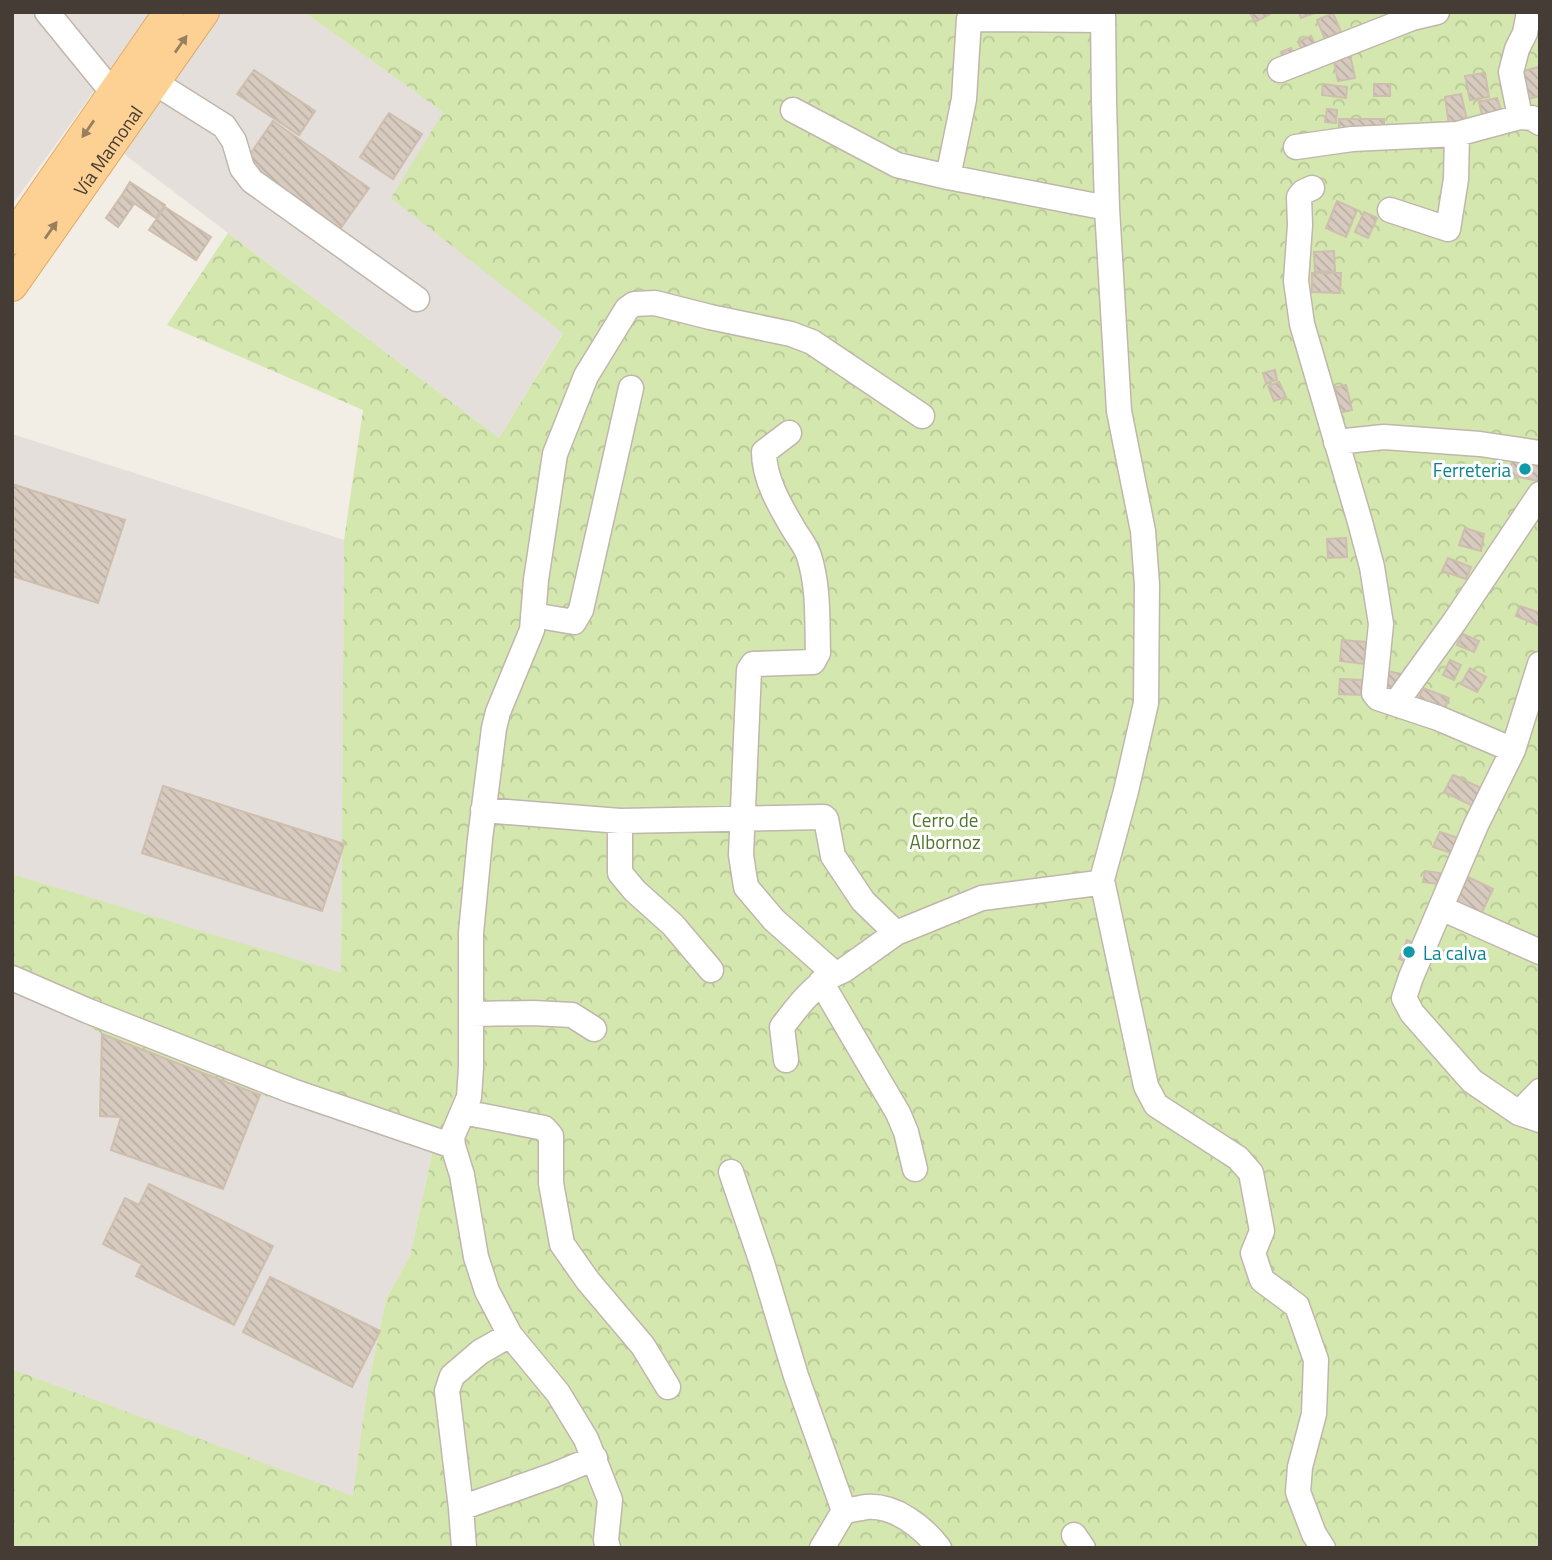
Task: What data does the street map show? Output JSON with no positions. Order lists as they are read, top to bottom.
{
  "streets": {
    "main road": ["Vía Mamonal"]
  },
  "parks": ["Cerro de Albornoz"],
  "places": ["Ferreteria", "La calva"]
}
